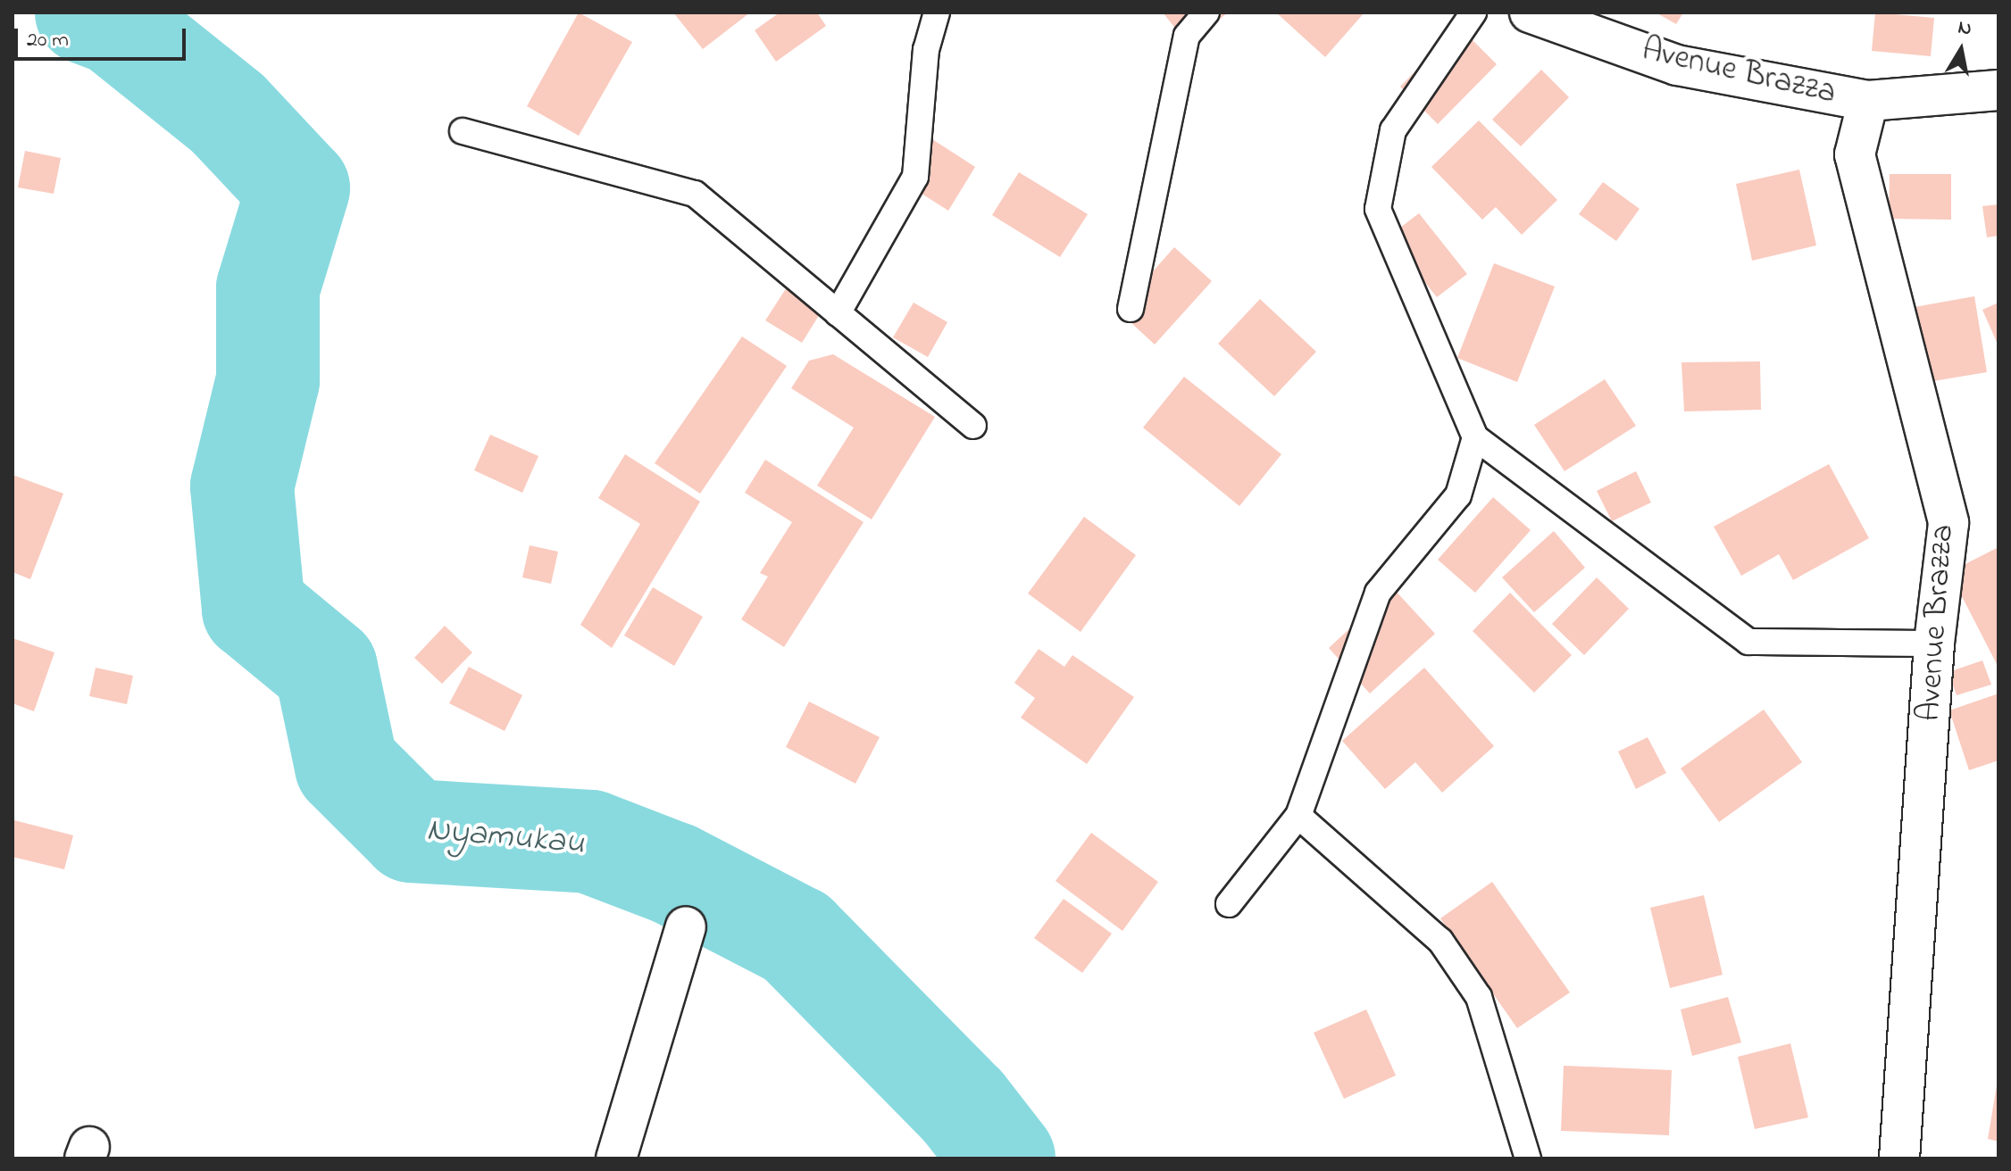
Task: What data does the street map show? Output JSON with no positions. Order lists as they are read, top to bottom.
{
  "streets": {
    "street": ["Avenue Brazza"]
  },
  "water": ["Nyamukau"],
  "scale_bar": "20 m",
  "north": "top"
}
